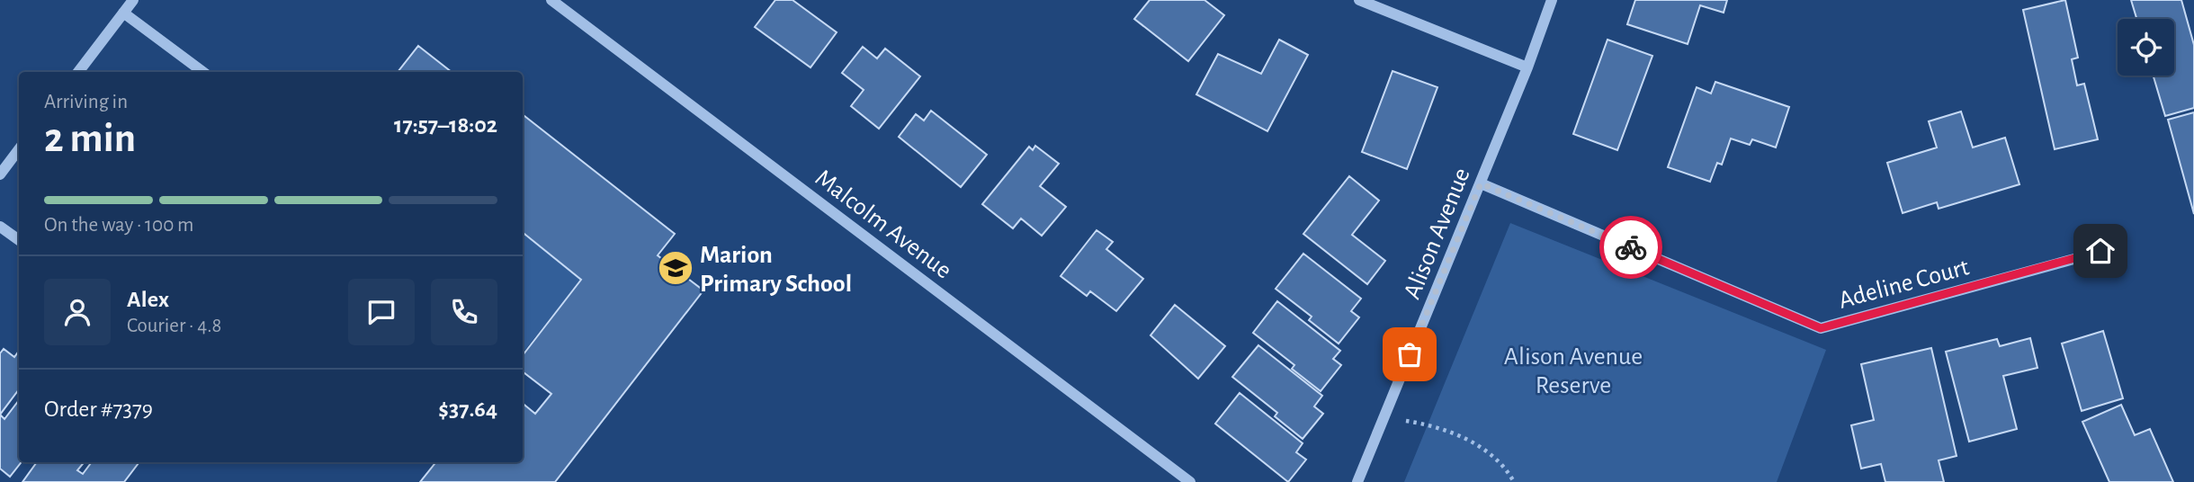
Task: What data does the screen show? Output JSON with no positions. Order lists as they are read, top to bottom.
{
  "streets": {
    "street": ["Malcolm Avenue", "Alison Avenue", "Adeline Court"]
  },
  "crossings": [
    ["Alison Avenue", "Adeline Court"]
  ],
  "parks": ["Alison Avenue Reserve"],
  "places": {
    "school or university": ["Marion Primary School"]
  },
  "page": {
    "heading": ["2 min", "Arriving in", "17:57–18:02"],
    "panel": [
      "Alex",
      "Courier · 4.8",
      "Order #7379",
      "$37.64"
    ],
    "bar": "On the way · 100 m"
  }
}
